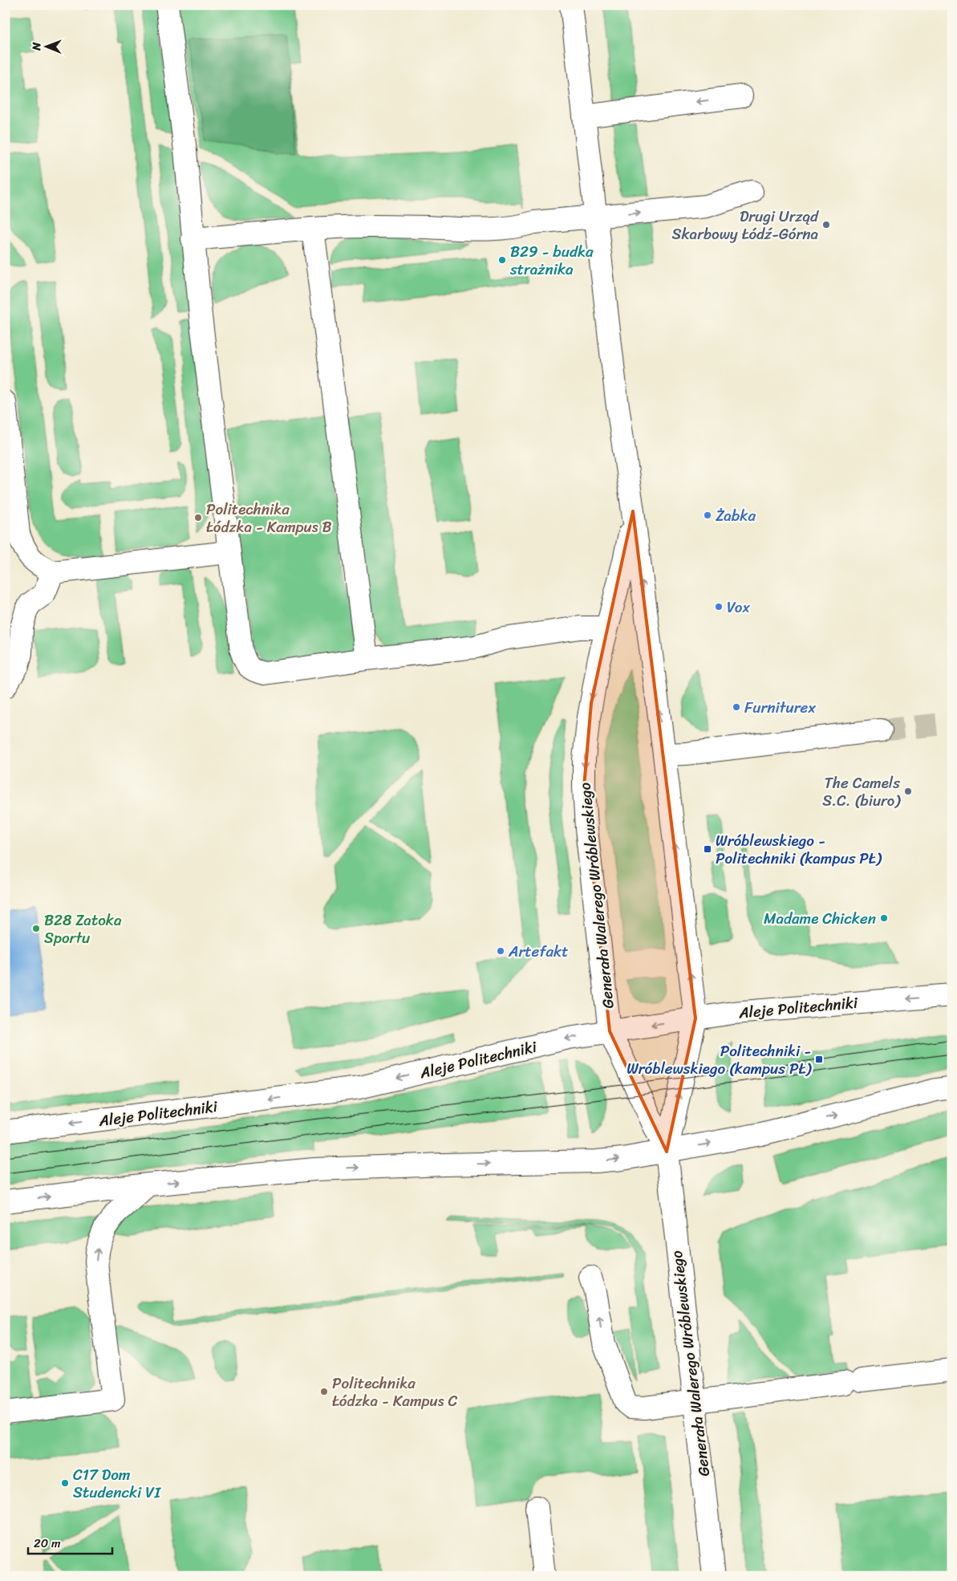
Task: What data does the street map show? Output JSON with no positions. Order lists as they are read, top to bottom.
{
  "streets": {
    "street": ["Generała Walerego Wróblewskiego", "Aleje Politechniki"]
  },
  "crossings": [
    ["Generała Walerego Wróblewskiego", "Aleje Politechniki"]
  ],
  "places": {
    "other": [
      "Drugi Urząd Skarbowy Łódź-Górna",
      "B29 - budka strażnika",
      "Żabka",
      "Politechnika Łódzka - Kampus B",
      "Vox",
      "Furniturex",
      "The Camels S.C. (biuro)",
      "Madame Chicken",
      "B28 Zatoka Sportu",
      "Artefakt",
      "Politechnika Łódzka - Kampus C",
      "C17 Dom Studencki VI"
    ],
    "transit": ["Wróblewskiego - Politechniki (kampus PŁ)", "Politechniki - Wróblewskiego (kampus PŁ)"]
  },
  "scale_bar": "20 m",
  "north": "left"
}
